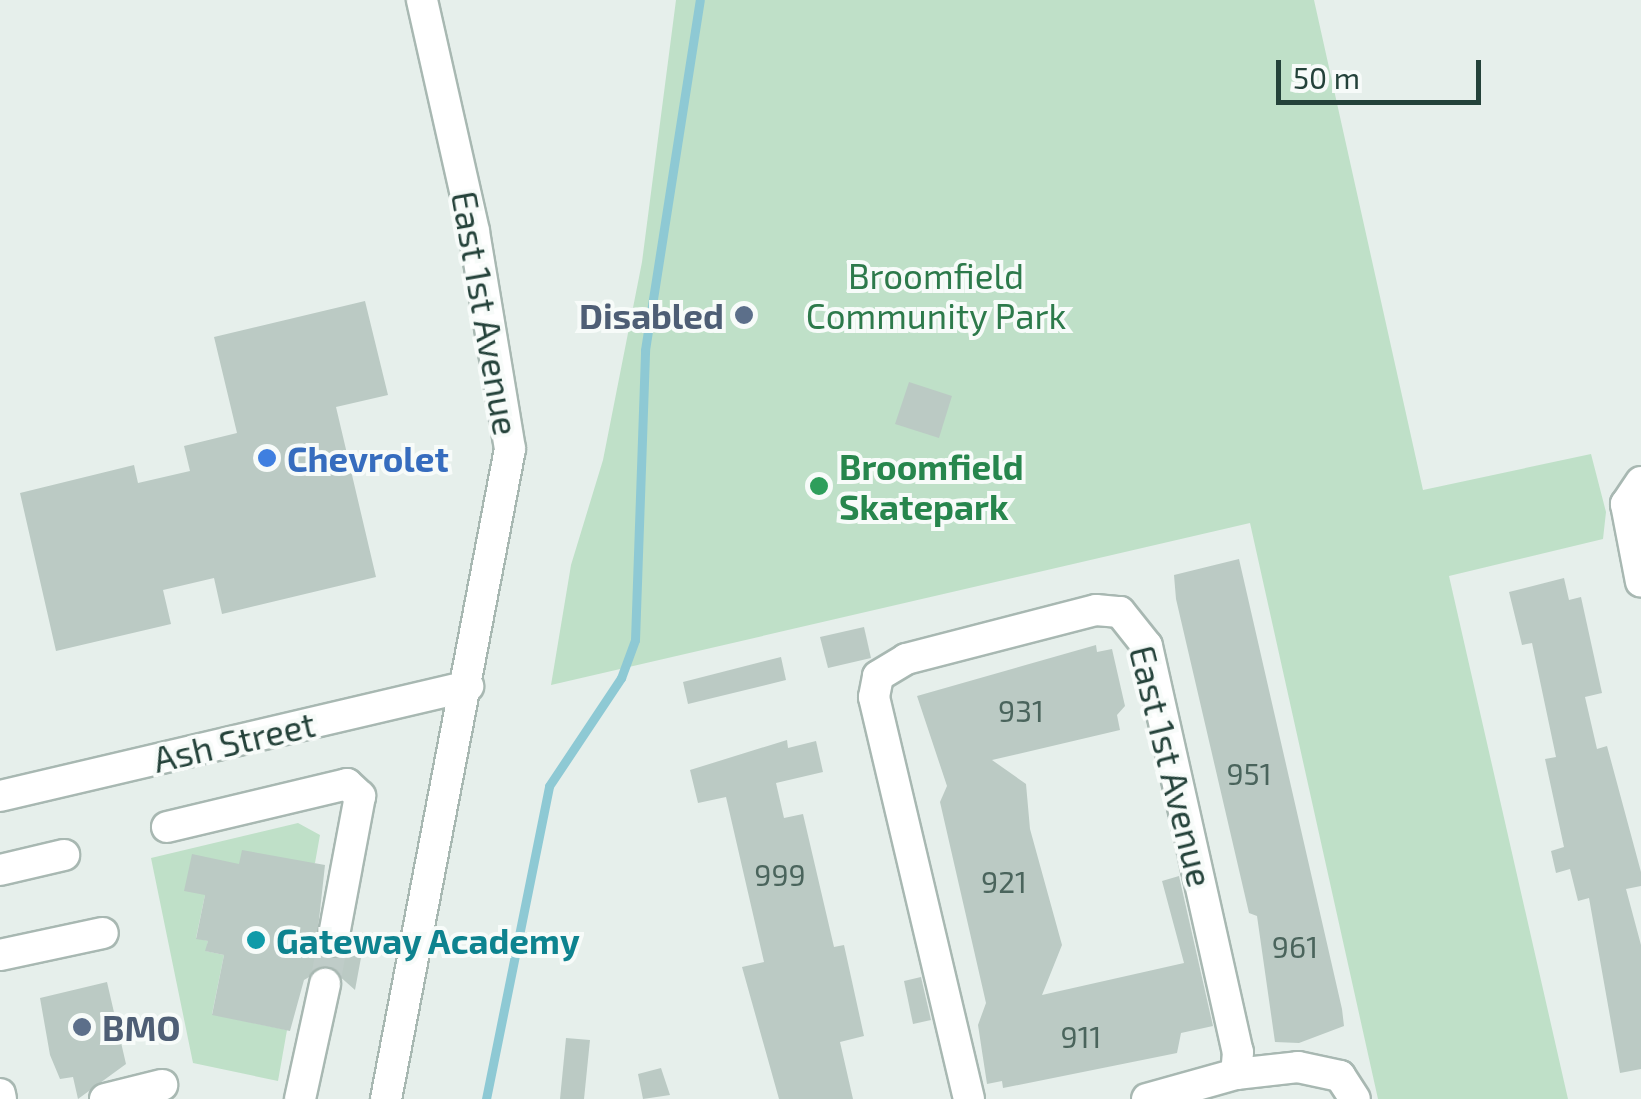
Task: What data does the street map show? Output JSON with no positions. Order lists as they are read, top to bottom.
{
  "streets": {
    "street": ["East 1st Avenue", "Ash Street"]
  },
  "crossings": [
    ["East 1st Avenue", "Ash Street"]
  ],
  "parks": ["Broomfield Community Park"],
  "places": [
    "Disabled",
    "Chevrolet",
    "Broomfield Skatepark",
    "Gateway Academy",
    "BMO"
  ],
  "house_numbers": [
    "931",
    "951",
    "999",
    "921",
    "961",
    "911"
  ],
  "scale_bar": "50 m"
}
